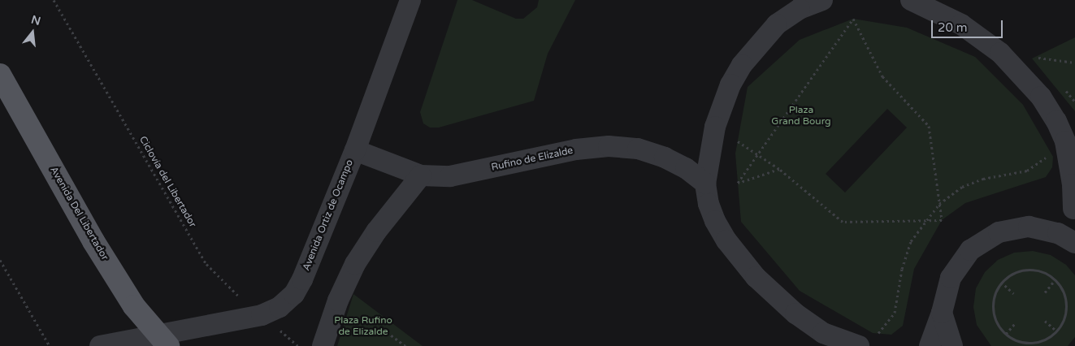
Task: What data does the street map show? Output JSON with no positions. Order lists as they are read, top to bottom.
{
  "streets": {
    "main road": ["Avenida Del Libertador"],
    "street": ["Rufino de Elizalde", "Avenida Ortiz de Ocampo"],
    "path": ["Ciclovía del Libertador"]
  },
  "crossings": [
    ["Rufino de Elizalde", "Avenida Ortiz de Ocampo"],
    ["Ciclovía del Libertador", "Avenida Ortiz de Ocampo"],
    ["Avenida Del Libertador", "Avenida Ortiz de Ocampo"]
  ],
  "parks": ["Plaza Grand Bourg", "Plaza Rufino de Elizalde"],
  "scale_bar": "20 m",
  "north": "top"
}
